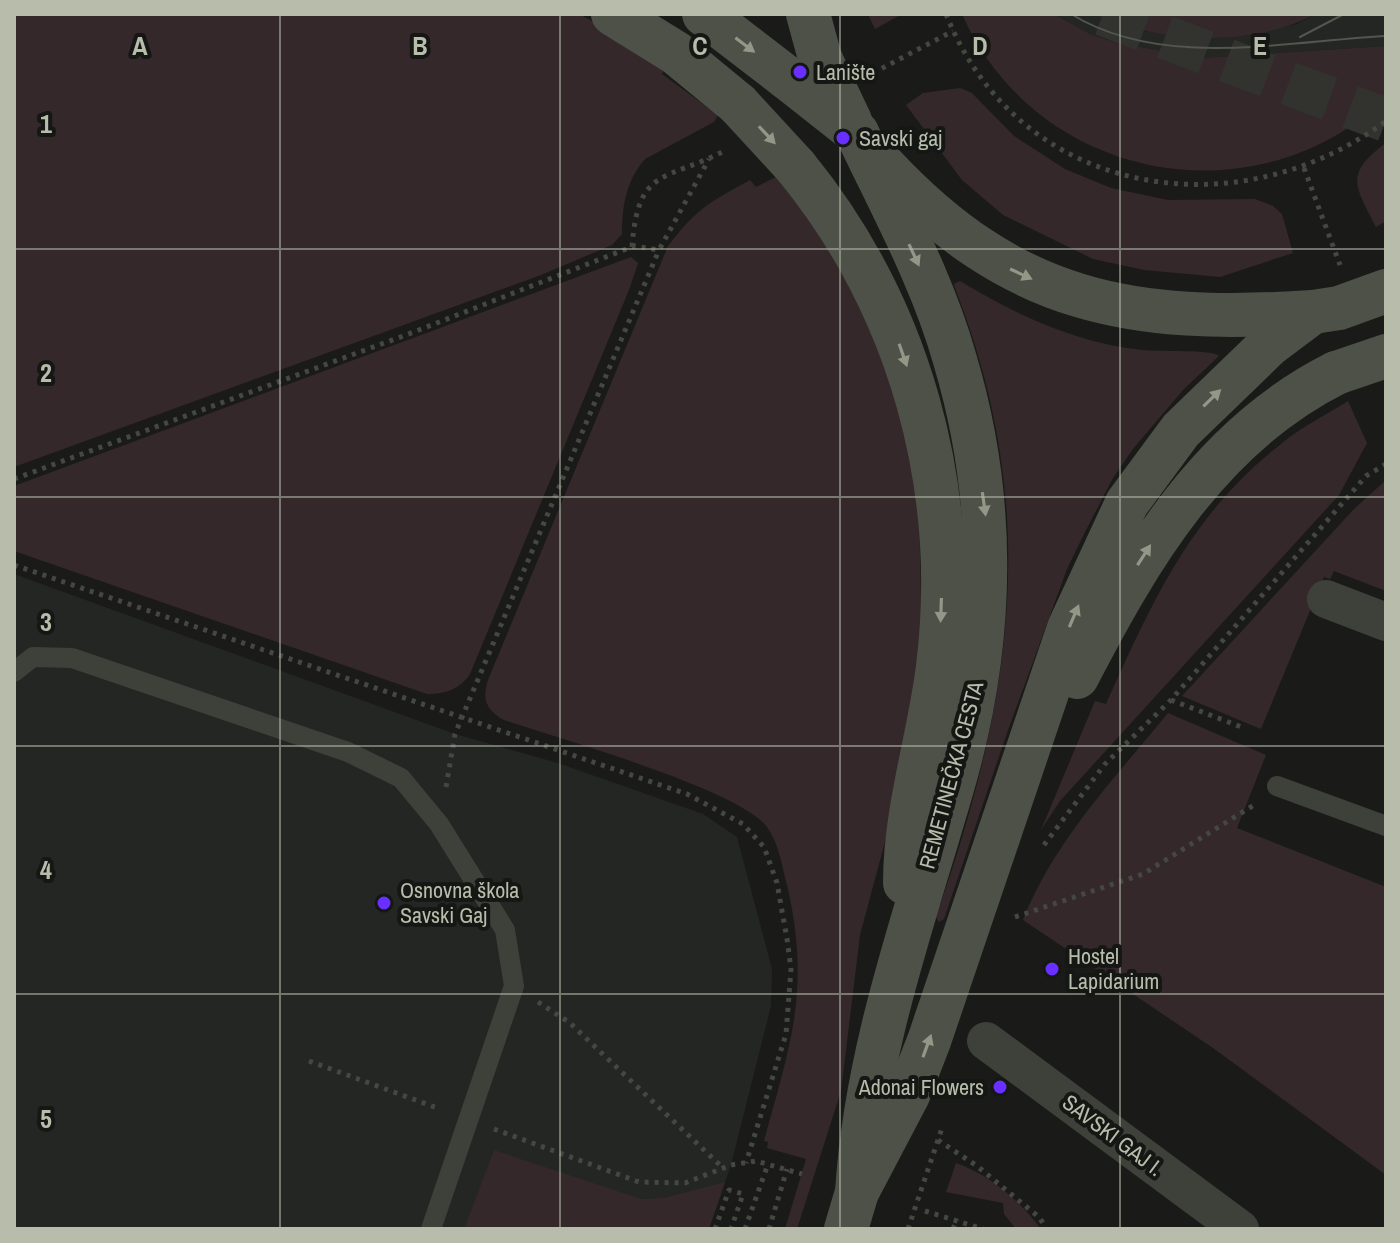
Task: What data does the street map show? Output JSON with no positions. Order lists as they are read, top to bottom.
{
  "streets": {
    "main road": ["REMETINEČKA CESTA"],
    "street": ["SAVSKI GAJ I."]
  },
  "places": [
    "Lanište",
    "Savski gaj",
    "Osnovna škola Savski Gaj",
    "Hostel Lapidarium",
    "Adonai Flowers"
  ],
  "grid": {
    "columns": [
      "A",
      "B",
      "C",
      "D",
      "E"
    ],
    "rows": [
      "1",
      "2",
      "3",
      "4",
      "5"
    ]
  }
}
